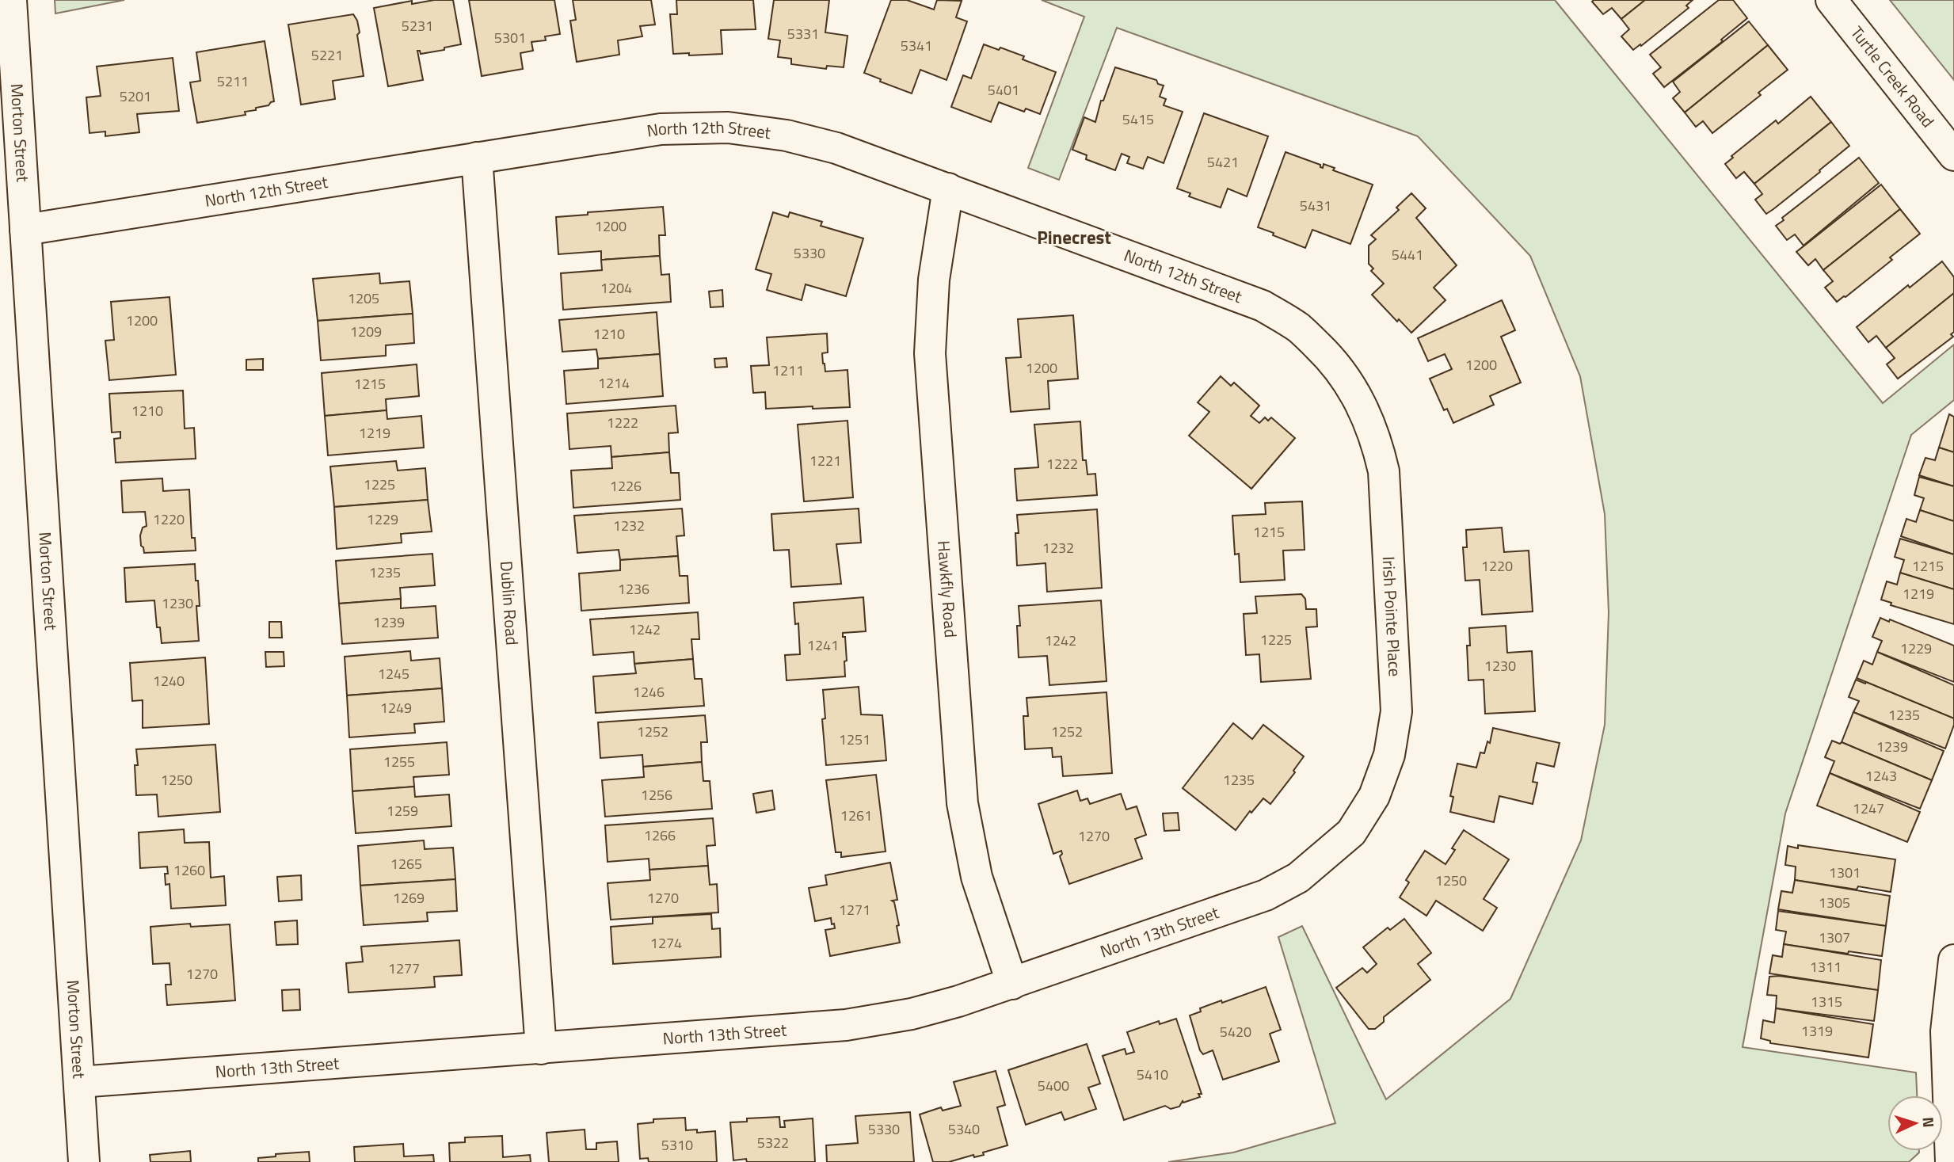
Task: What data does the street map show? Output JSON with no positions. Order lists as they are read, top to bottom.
{
  "streets": {
    "street": [
      "Turtle Creek Road",
      "Morton Street",
      "North 12th Street",
      "Hawkfly Road",
      "Dublin Road",
      "Irish Pointe Place",
      "North 13th Street"
    ]
  },
  "crossings": [
    ["Morton Street", "North 12th Street"],
    ["Morton Street", "North 13th Street"],
    ["North 12th Street", "Hawkfly Road"],
    ["North 12th Street", "Dublin Road"],
    ["North 12th Street", "Irish Pointe Place"],
    ["Hawkfly Road", "North 13th Street"],
    ["Dublin Road", "North 13th Street"],
    ["Irish Pointe Place", "North 13th Street"]
  ],
  "districts": ["Pinecrest"],
  "house_numbers": [
    "5231",
    "5331",
    "5301",
    "5341",
    "5221",
    "5211",
    "5401",
    "5201",
    "5415",
    "5421",
    "5431",
    "1200",
    "5330",
    "5441",
    "1204",
    "1205",
    "1200",
    "1209",
    "1210",
    "1200",
    "1200",
    "1211",
    "1214",
    "1215",
    "1210",
    "1222",
    "1219",
    "1221",
    "1222",
    "1225",
    "1226",
    "1220",
    "1229",
    "1232",
    "1215",
    "1232",
    "1220",
    "1215",
    "1235",
    "1236",
    "1219",
    "1230",
    "1239",
    "1242",
    "1225",
    "1242",
    "1241",
    "1229",
    "1230",
    "1245",
    "1240",
    "1246",
    "1249",
    "1235",
    "1252",
    "1252",
    "1251",
    "1239",
    "1255",
    "1243",
    "1250",
    "1235",
    "1256",
    "1247",
    "1259",
    "1261",
    "1266",
    "1270",
    "1265",
    "1260",
    "1301",
    "1250",
    "1269",
    "1270",
    "1305",
    "1271",
    "1307",
    "1274",
    "1311",
    "1277",
    "1270",
    "1315",
    "1319",
    "5420",
    "5410",
    "5400",
    "5330",
    "5340",
    "5322",
    "5310"
  ],
  "north": "right"
}
